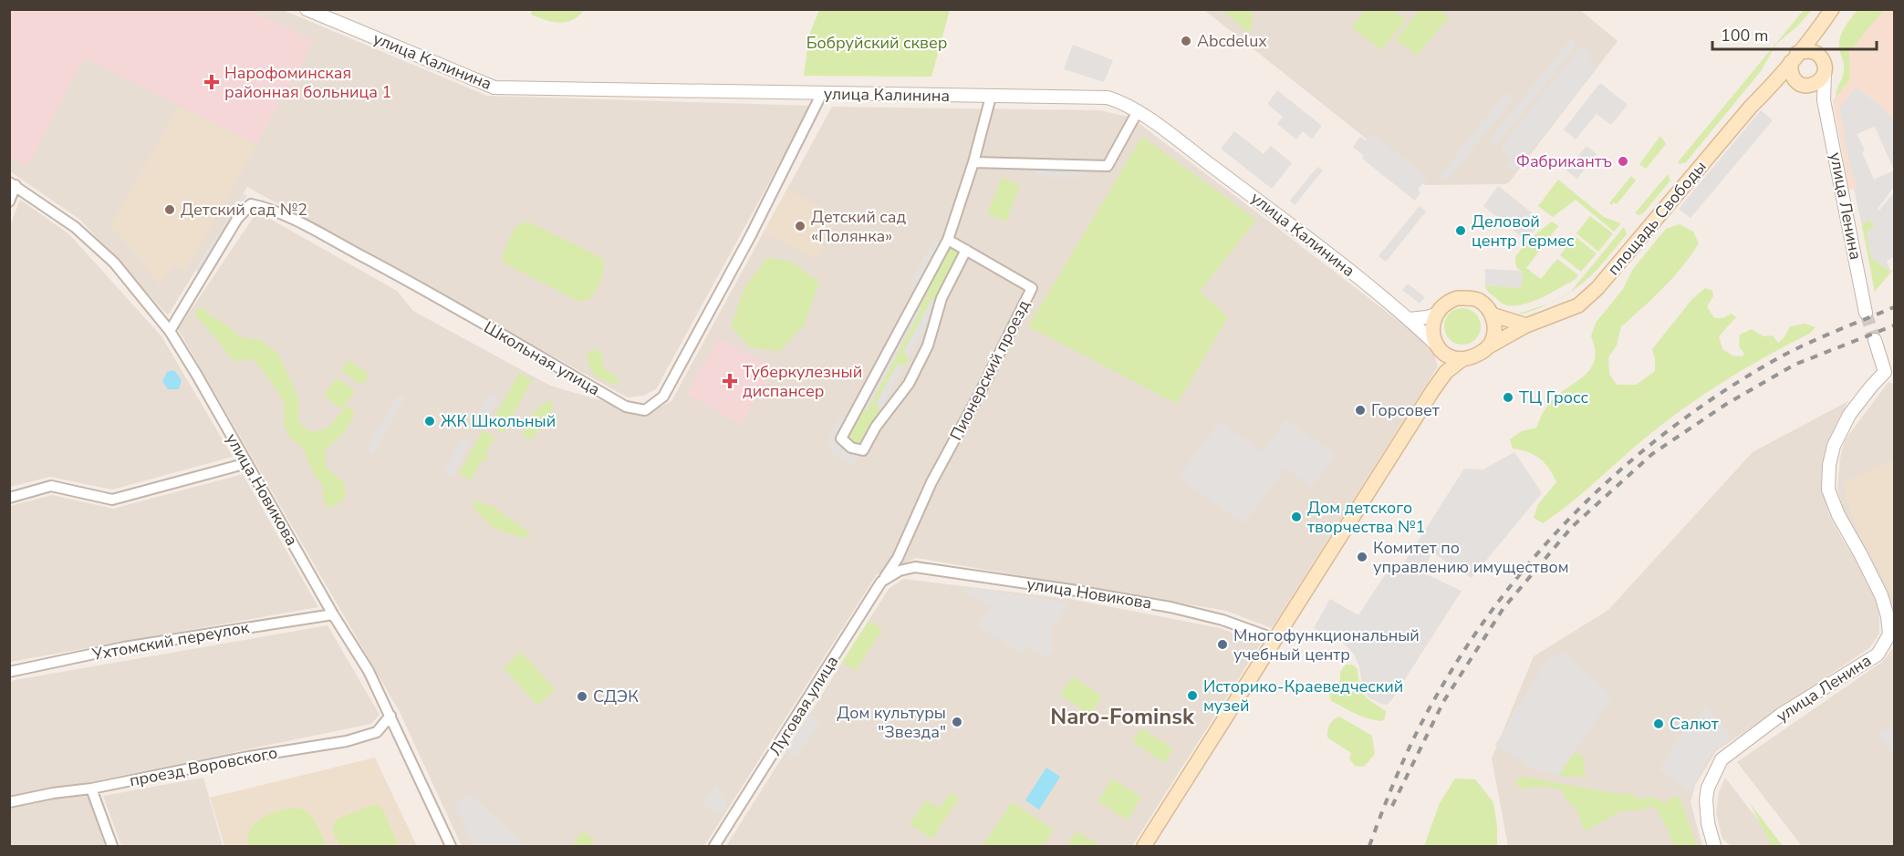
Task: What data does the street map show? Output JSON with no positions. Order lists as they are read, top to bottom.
{
  "streets": {
    "main road": ["площадь Свободы"],
    "street": [
      "улица Калинина",
      "улица Ленина",
      "Школьная улица",
      "Пионерский проезд",
      "улица Новикова",
      "Ухтомский переулок",
      "Луговая улица",
      "проезд Воровского"
    ]
  },
  "crossings": [
    ["улица Калинина", "площадь Свободы"],
    ["улица Калинина", "Школьная улица"],
    ["улица Ленина", "площадь Свободы"],
    ["Школьная улица", "улица Новикова"],
    ["Пионерский проезд", "Луговая улица"],
    ["улица Новикова", "Ухтомский переулок"],
    ["улица Новикова", "Луговая улица"],
    ["улица Новикова", "проезд Воровского"]
  ],
  "districts": ["Naro-Fominsk"],
  "parks": ["Бобруйский сквер"],
  "places": {
    "other": [
      "Abcdelux",
      "Фабрикантъ",
      "Детский сад №2",
      "Детский сад «Полянка»",
      "Деловой центр Гермес",
      "ТЦ Гросс",
      "Горсовет",
      "ЖК Школьный",
      "Дом детского творчества №1",
      "Комитет по управлению имуществом",
      "Многофункциональный учебный центр",
      "Историко-Краеведческий музей",
      "СДЭК",
      "Дом культуры \"Звезда\"",
      "Салют"
    ],
    "health": ["Нарофоминская районная больница 1", "Туберкулезный диспансер"]
  },
  "scale_bar": "100 m"
}
